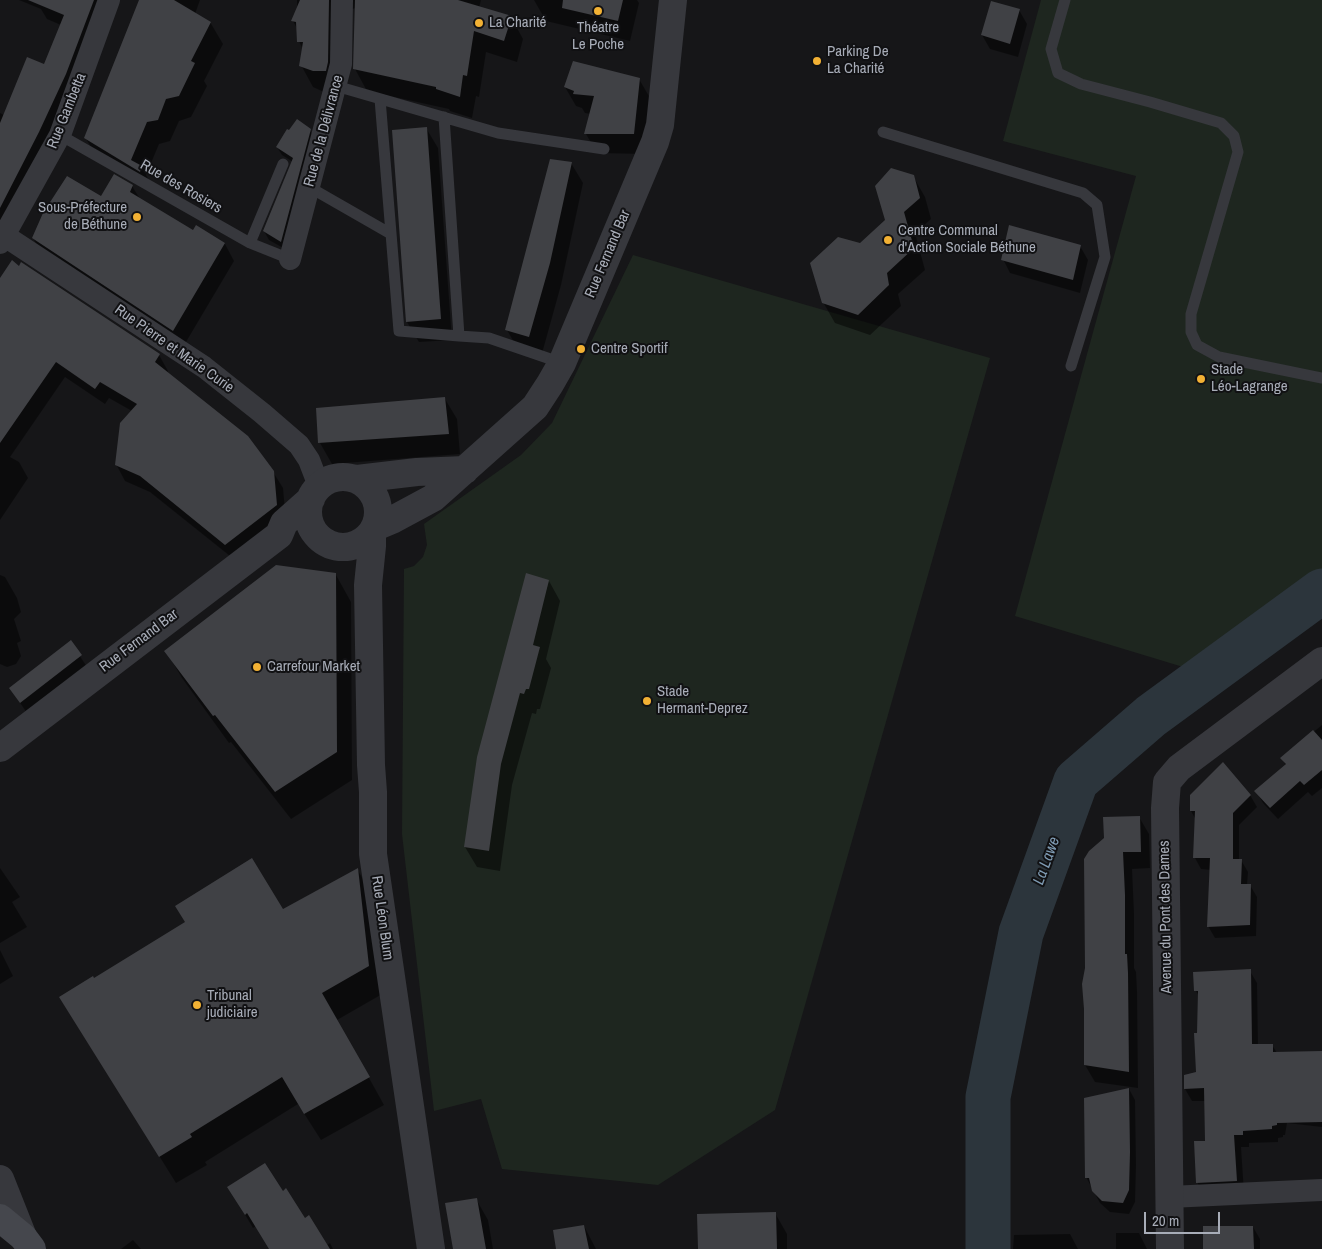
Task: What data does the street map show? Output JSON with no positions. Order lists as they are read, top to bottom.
{
  "streets": {
    "street": [
      "Rue Gambetta",
      "Rue de la Délivrance",
      "Rue Fernand Bar",
      "Rue Pierre et Marie Curie",
      "Avenue du Pont des Dames",
      "Rue Léon Blum"
    ],
    "lane": ["Rue des Rosiers"]
  },
  "crossings": [
    ["Rue Gambetta", "Rue des Rosiers"],
    ["Rue Gambetta", "Rue Pierre et Marie Curie"],
    ["Rue de la Délivrance", "Rue des Rosiers"],
    ["Rue Fernand Bar", "Rue Pierre et Marie Curie"],
    ["Rue Fernand Bar", "Rue Léon Blum"],
    ["Rue Pierre et Marie Curie", "Rue Léon Blum"]
  ],
  "water": ["La Lawe"],
  "places": [
    "Théatre Le Poche",
    "La Charité",
    "Parking De La Charité",
    "Sous-Préfecture de Béthune",
    "Centre Communal d'Action Sociale Béthune",
    "Centre Sportif",
    "Stade Léo-Lagrange",
    "Carrefour Market",
    "Stade Hermant-Deprez",
    "Tribunal judiciaire"
  ],
  "scale_bar": "20 m"
}
